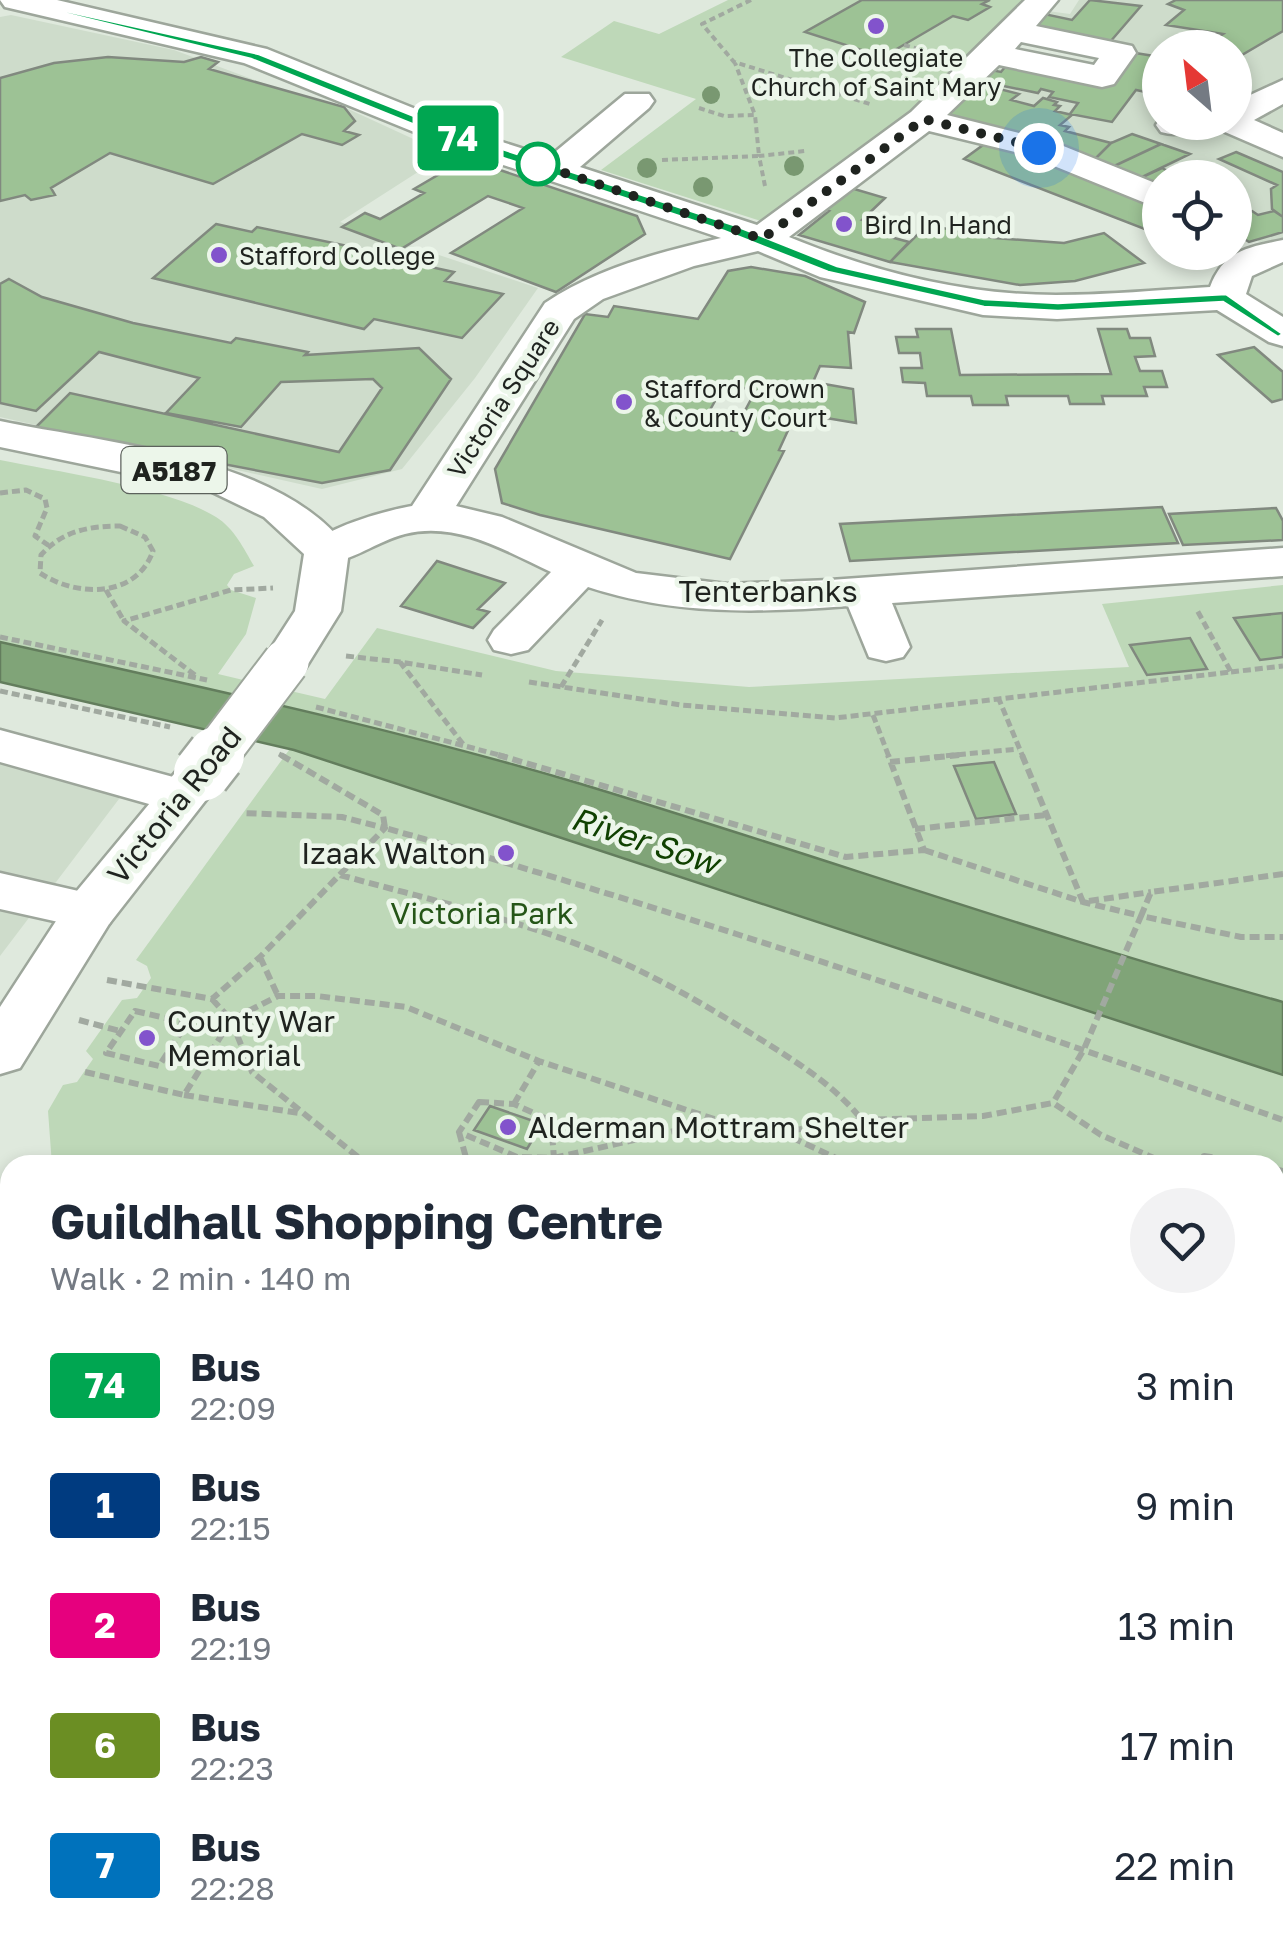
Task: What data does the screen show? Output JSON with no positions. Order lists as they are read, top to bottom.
{
  "streets": {
    "main road": [
      "Victoria Square",
      "A5187",
      "Tenterbanks",
      "Victoria Road"
    ]
  },
  "crossings": [
    ["Victoria Square", "Tenterbanks"],
    ["A5187", "Tenterbanks"],
    ["A5187", "Victoria Road"],
    ["Tenterbanks", "Victoria Road"]
  ],
  "water": ["River Sow"],
  "parks": ["Victoria Park"],
  "places": [
    "The Collegiate Church of Saint Mary",
    "Bird In Hand",
    "Stafford College",
    "Stafford Crown & County Court",
    "Izaak Walton",
    "County War Memorial",
    "Alderman Mottram Shelter"
  ],
  "lines": ["bus line 74"],
  "north": "top left",
  "page": {
    "on_map": "74",
    "heading": ["Guildhall Shopping Centre", "Walk · 2 min · 140 m"],
    "list": [
      {
        "mark": "74",
        "name": "Bus",
        "note": "22:09",
        "value": "3 min"
      },
      {
        "mark": "1",
        "name": "Bus",
        "note": "22:15",
        "value": "9 min"
      },
      {
        "mark": "2",
        "name": "Bus",
        "note": "22:19",
        "value": "13 min"
      },
      {
        "mark": "6",
        "name": "Bus",
        "note": "22:23",
        "value": "17 min"
      },
      {
        "mark": "7",
        "name": "Bus",
        "note": "22:28",
        "value": "22 min"
      }
    ]
  }
}
